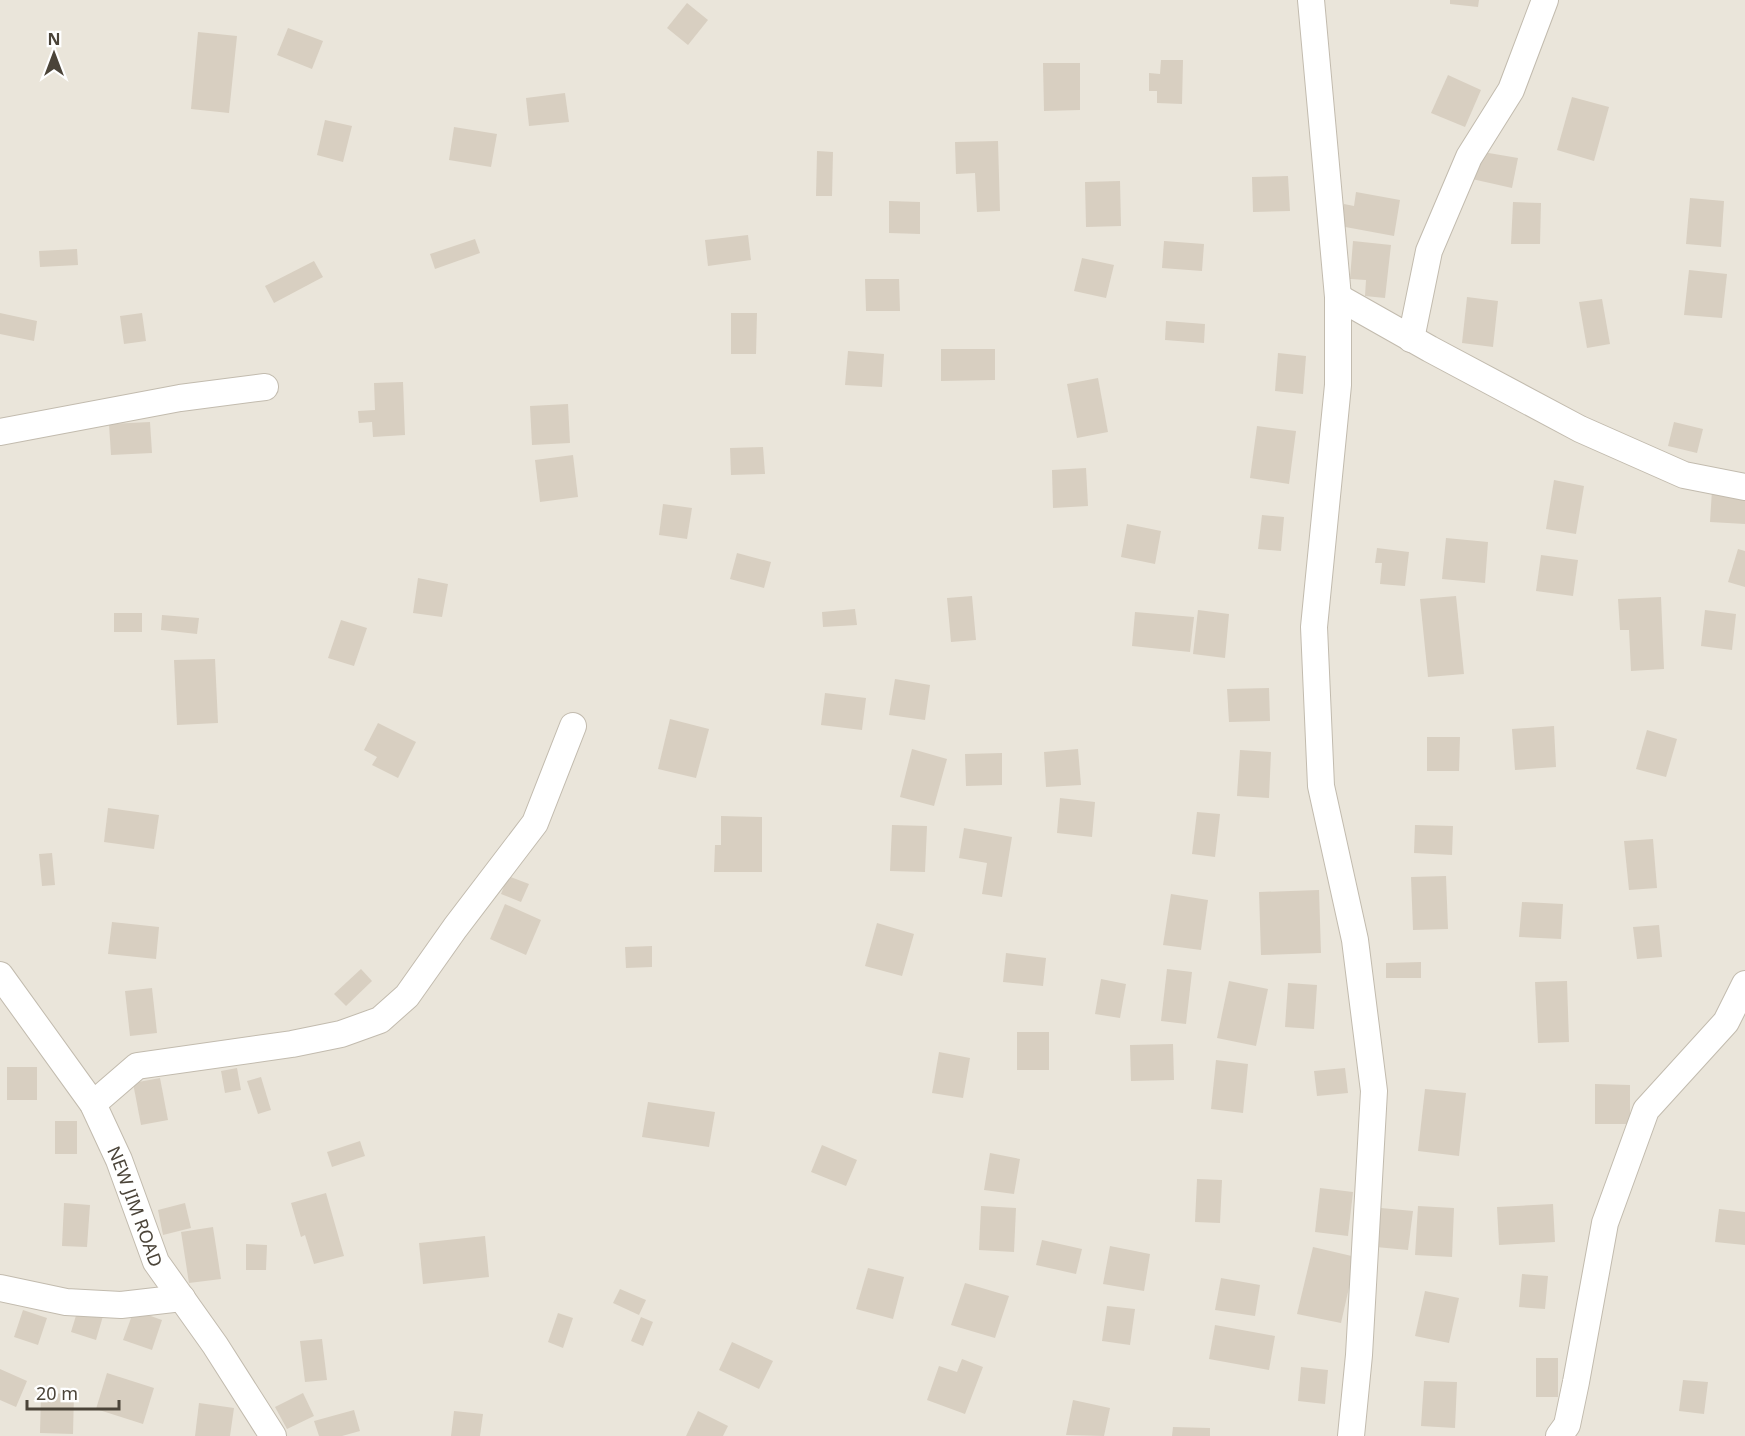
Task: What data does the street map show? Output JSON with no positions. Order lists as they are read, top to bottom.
{
  "streets": {
    "street": ["NEW JIM ROAD"]
  },
  "scale_bar": "20 m",
  "north": "top"
}
